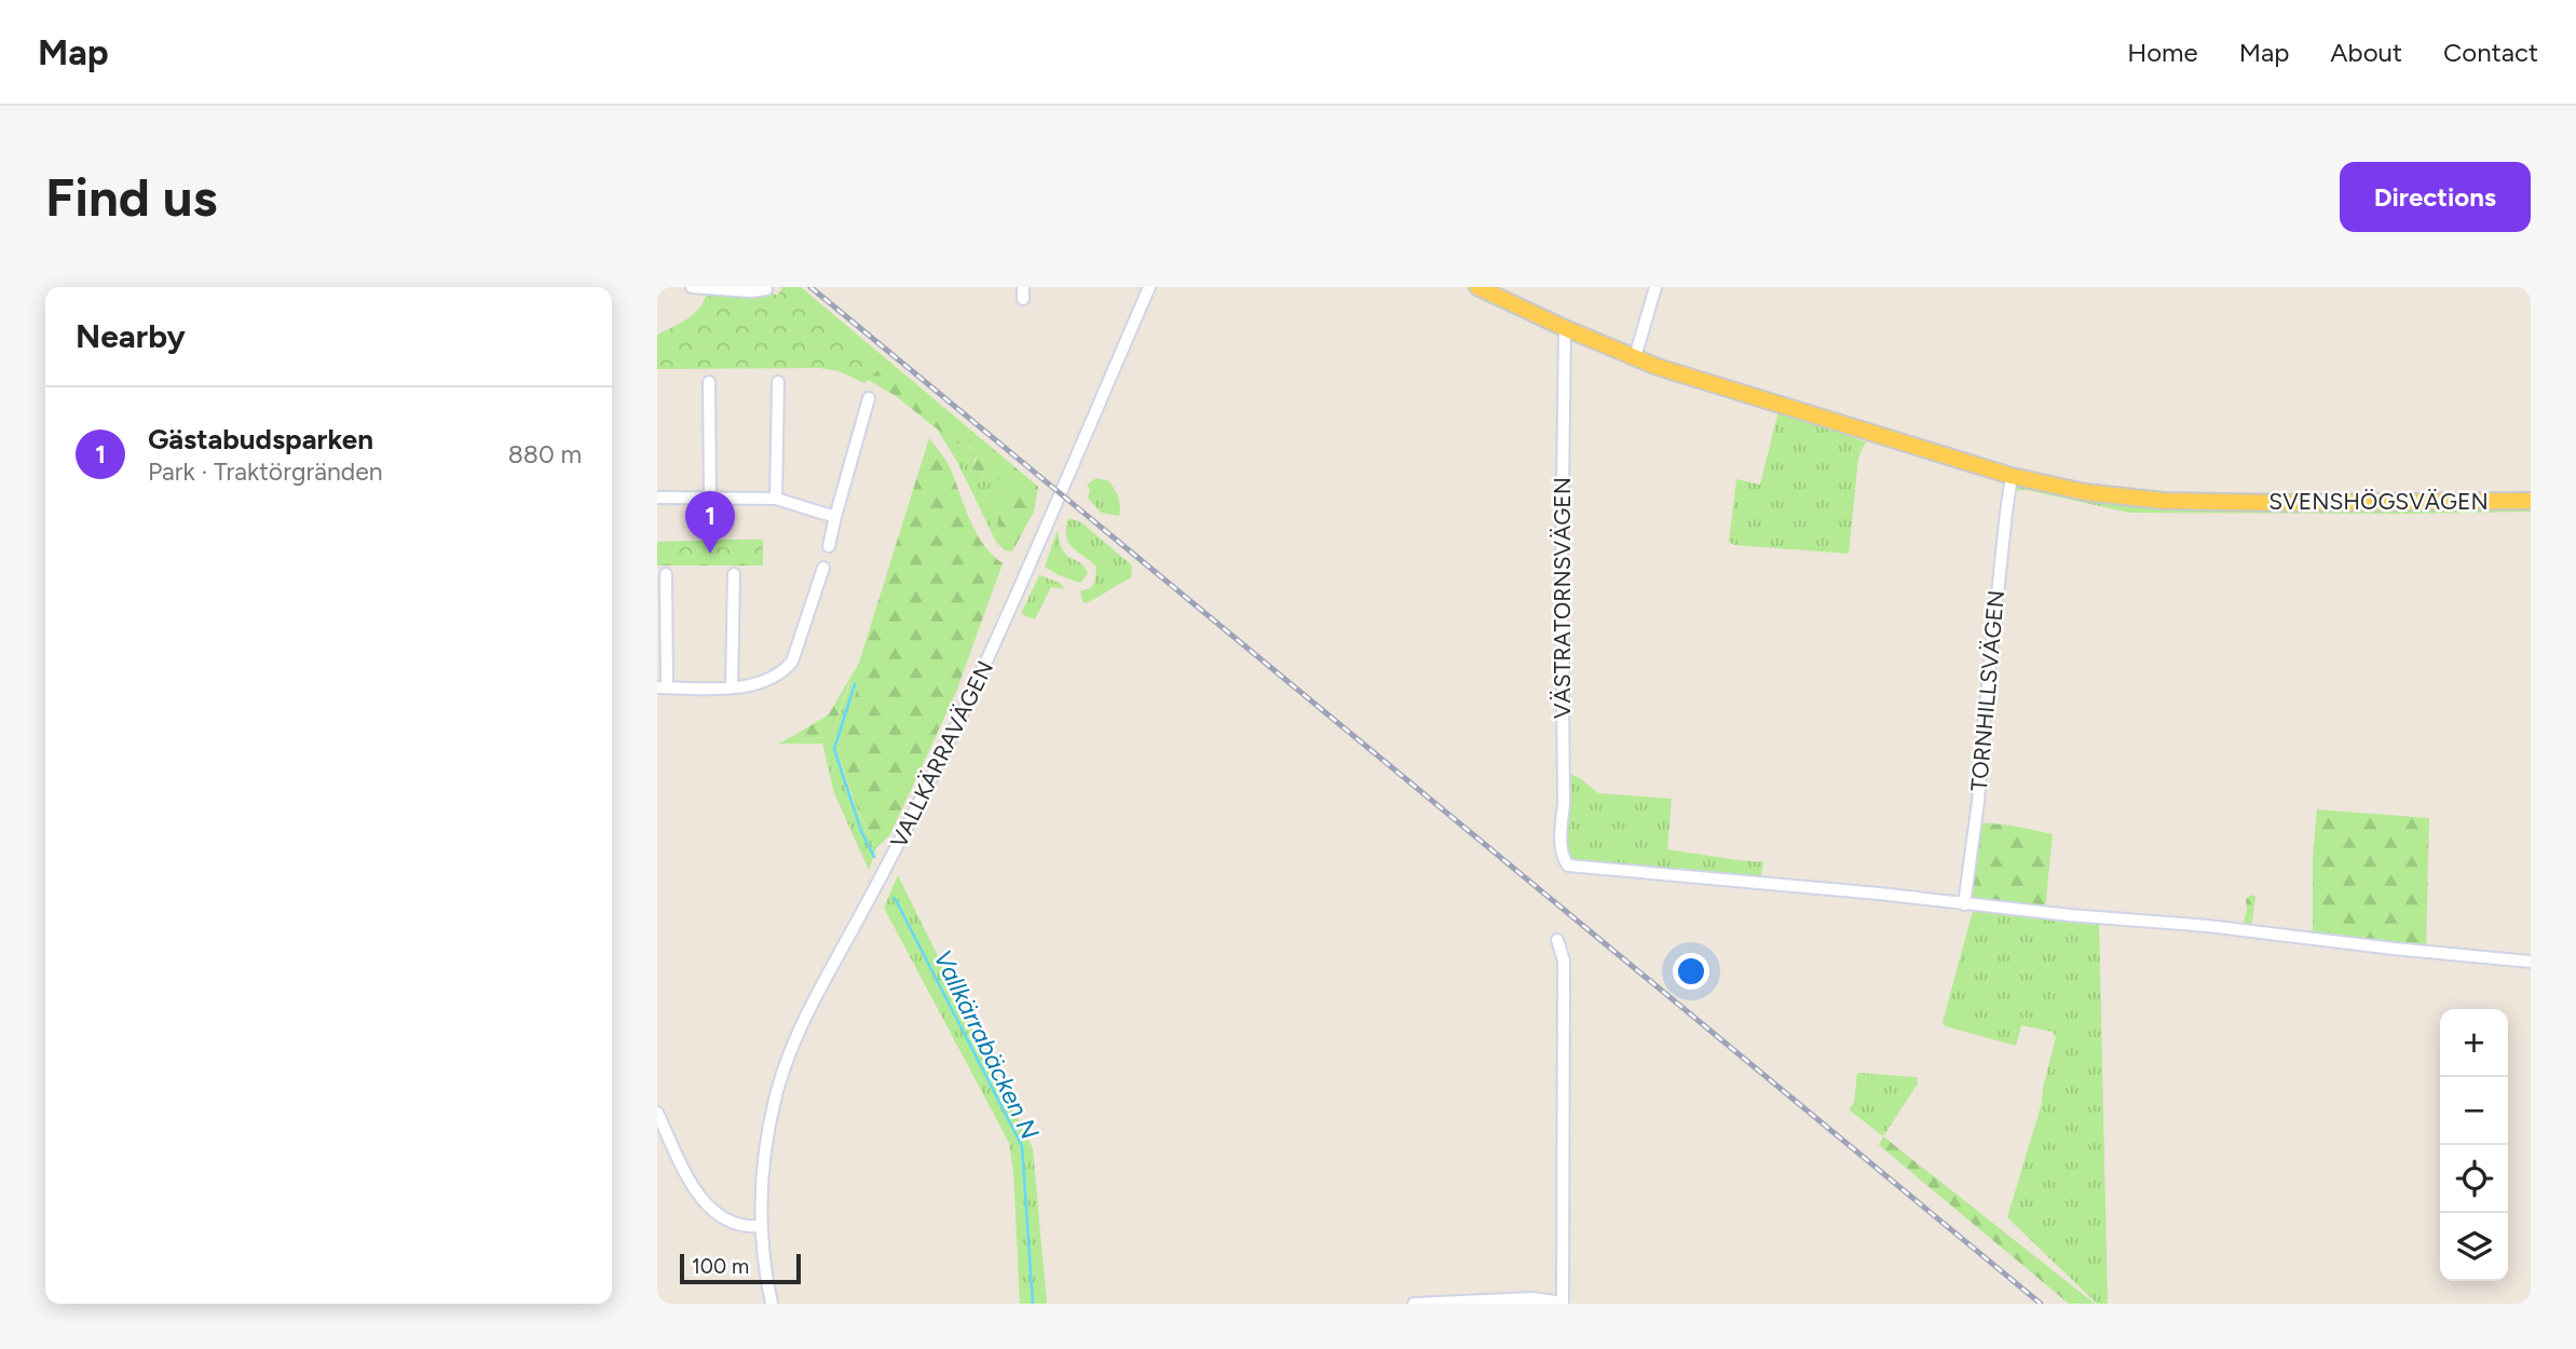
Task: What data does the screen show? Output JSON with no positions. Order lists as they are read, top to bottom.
{
  "streets": {
    "main road": ["SVENSHÖGSVÄGEN"],
    "street": ["VÄSTRATORNSVÄGEN", "TORNHILLSVÄGEN", "VALLKÄRRAVÄGEN"]
  },
  "crossings": [
    ["SVENSHÖGSVÄGEN", "VÄSTRATORNSVÄGEN"],
    ["SVENSHÖGSVÄGEN", "TORNHILLSVÄGEN"],
    ["VÄSTRATORNSVÄGEN", "TORNHILLSVÄGEN"]
  ],
  "water": ["Vallkärrabäcken N"],
  "scale_bar": "100 m",
  "page": {
    "header": "Map",
    "nav": [
      "Home",
      "Map",
      "About",
      "Contact"
    ],
    "buttons": "Directions",
    "title": "Find us",
    "heading": "Nearby",
    "list": [
      {
        "mark": "1",
        "name": "Gästabudsparken",
        "note": "Park · Traktörgränden",
        "value": "880 m"
      }
    ],
    "pins": "1",
    "map_buttons": ["+", "−"],
    "scale": "100 m"
  }
}
